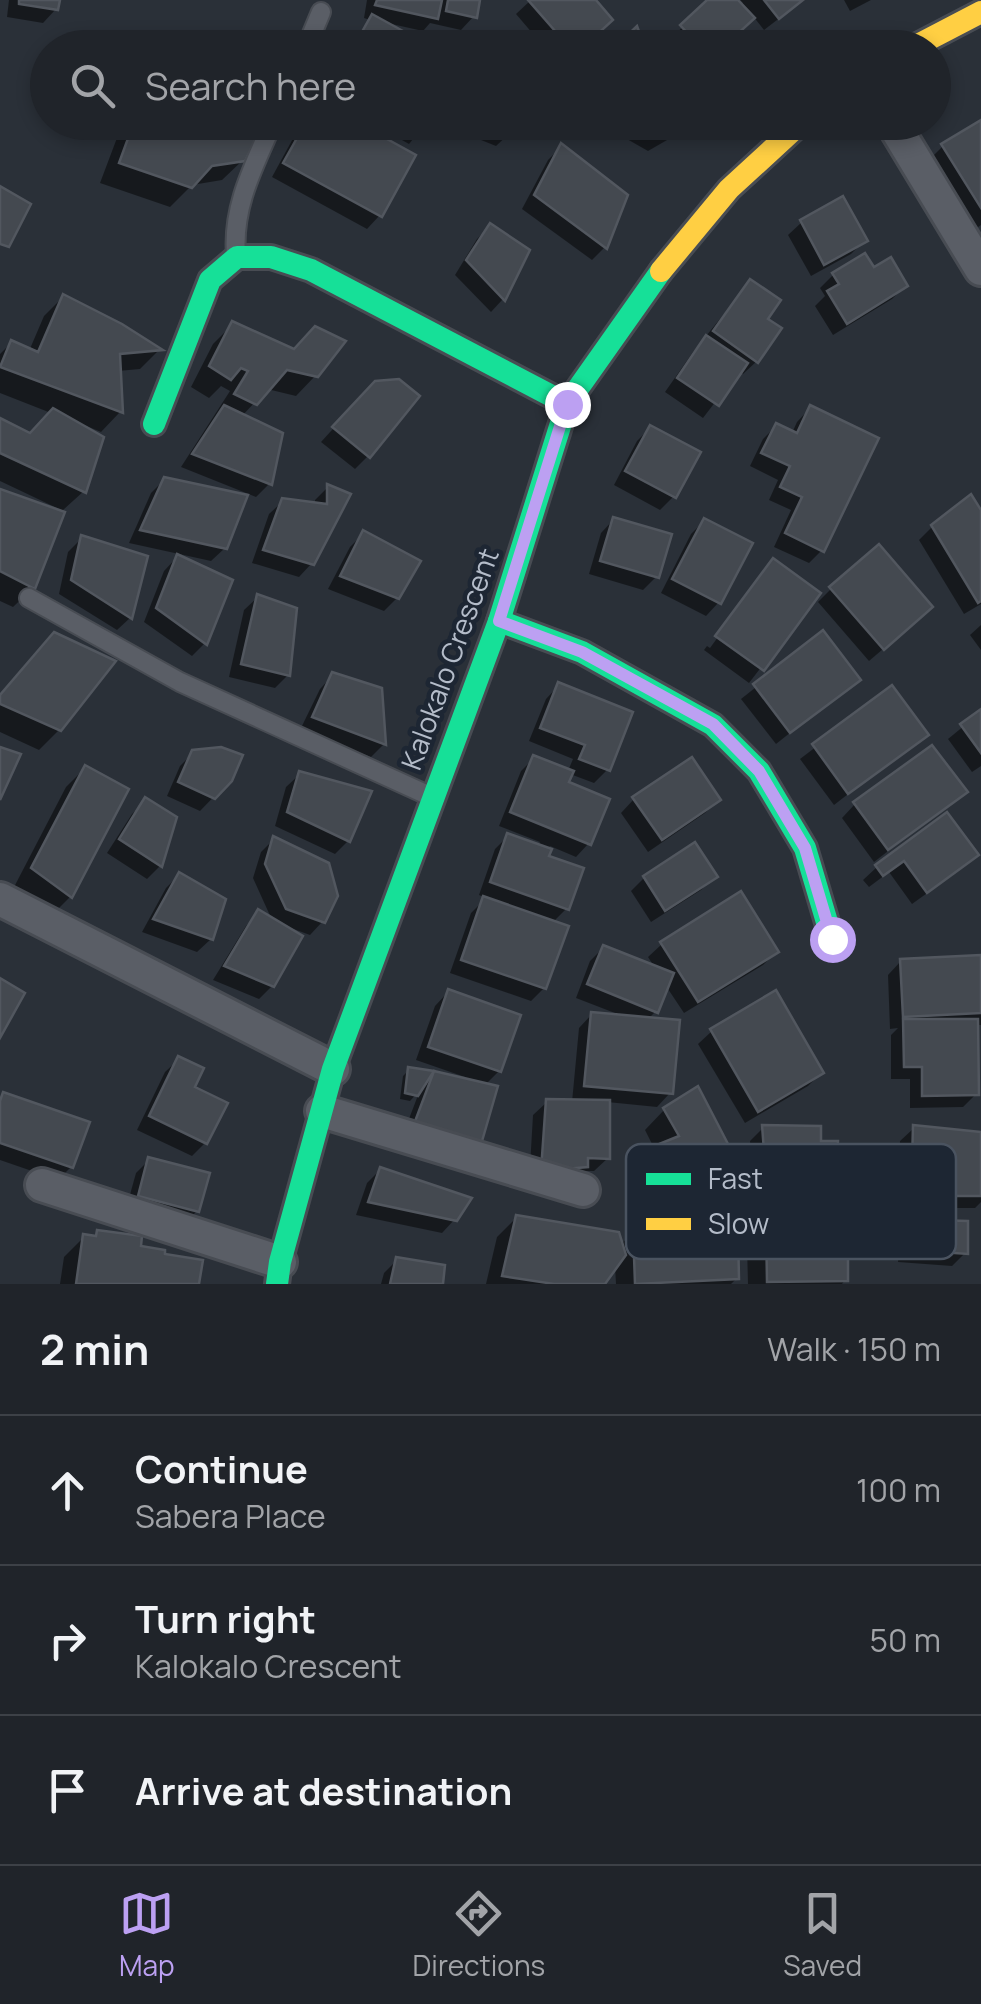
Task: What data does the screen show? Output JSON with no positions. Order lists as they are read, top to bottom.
{
  "streets": {
    "street": ["Kalokalo Crescent"]
  },
  "legend": ["Fast", "Slow"],
  "page": {
    "search": "Search here",
    "heading": ["2 min", "Walk · 150 m"],
    "list": [
      ["Continue", "Sabera Place", "100 m"],
      ["Turn right", "Kalokalo Crescent", "50 m"],
      "Arrive at destination"
    ],
    "nav": ["Map", "Directions", "Saved"]
  }
}
